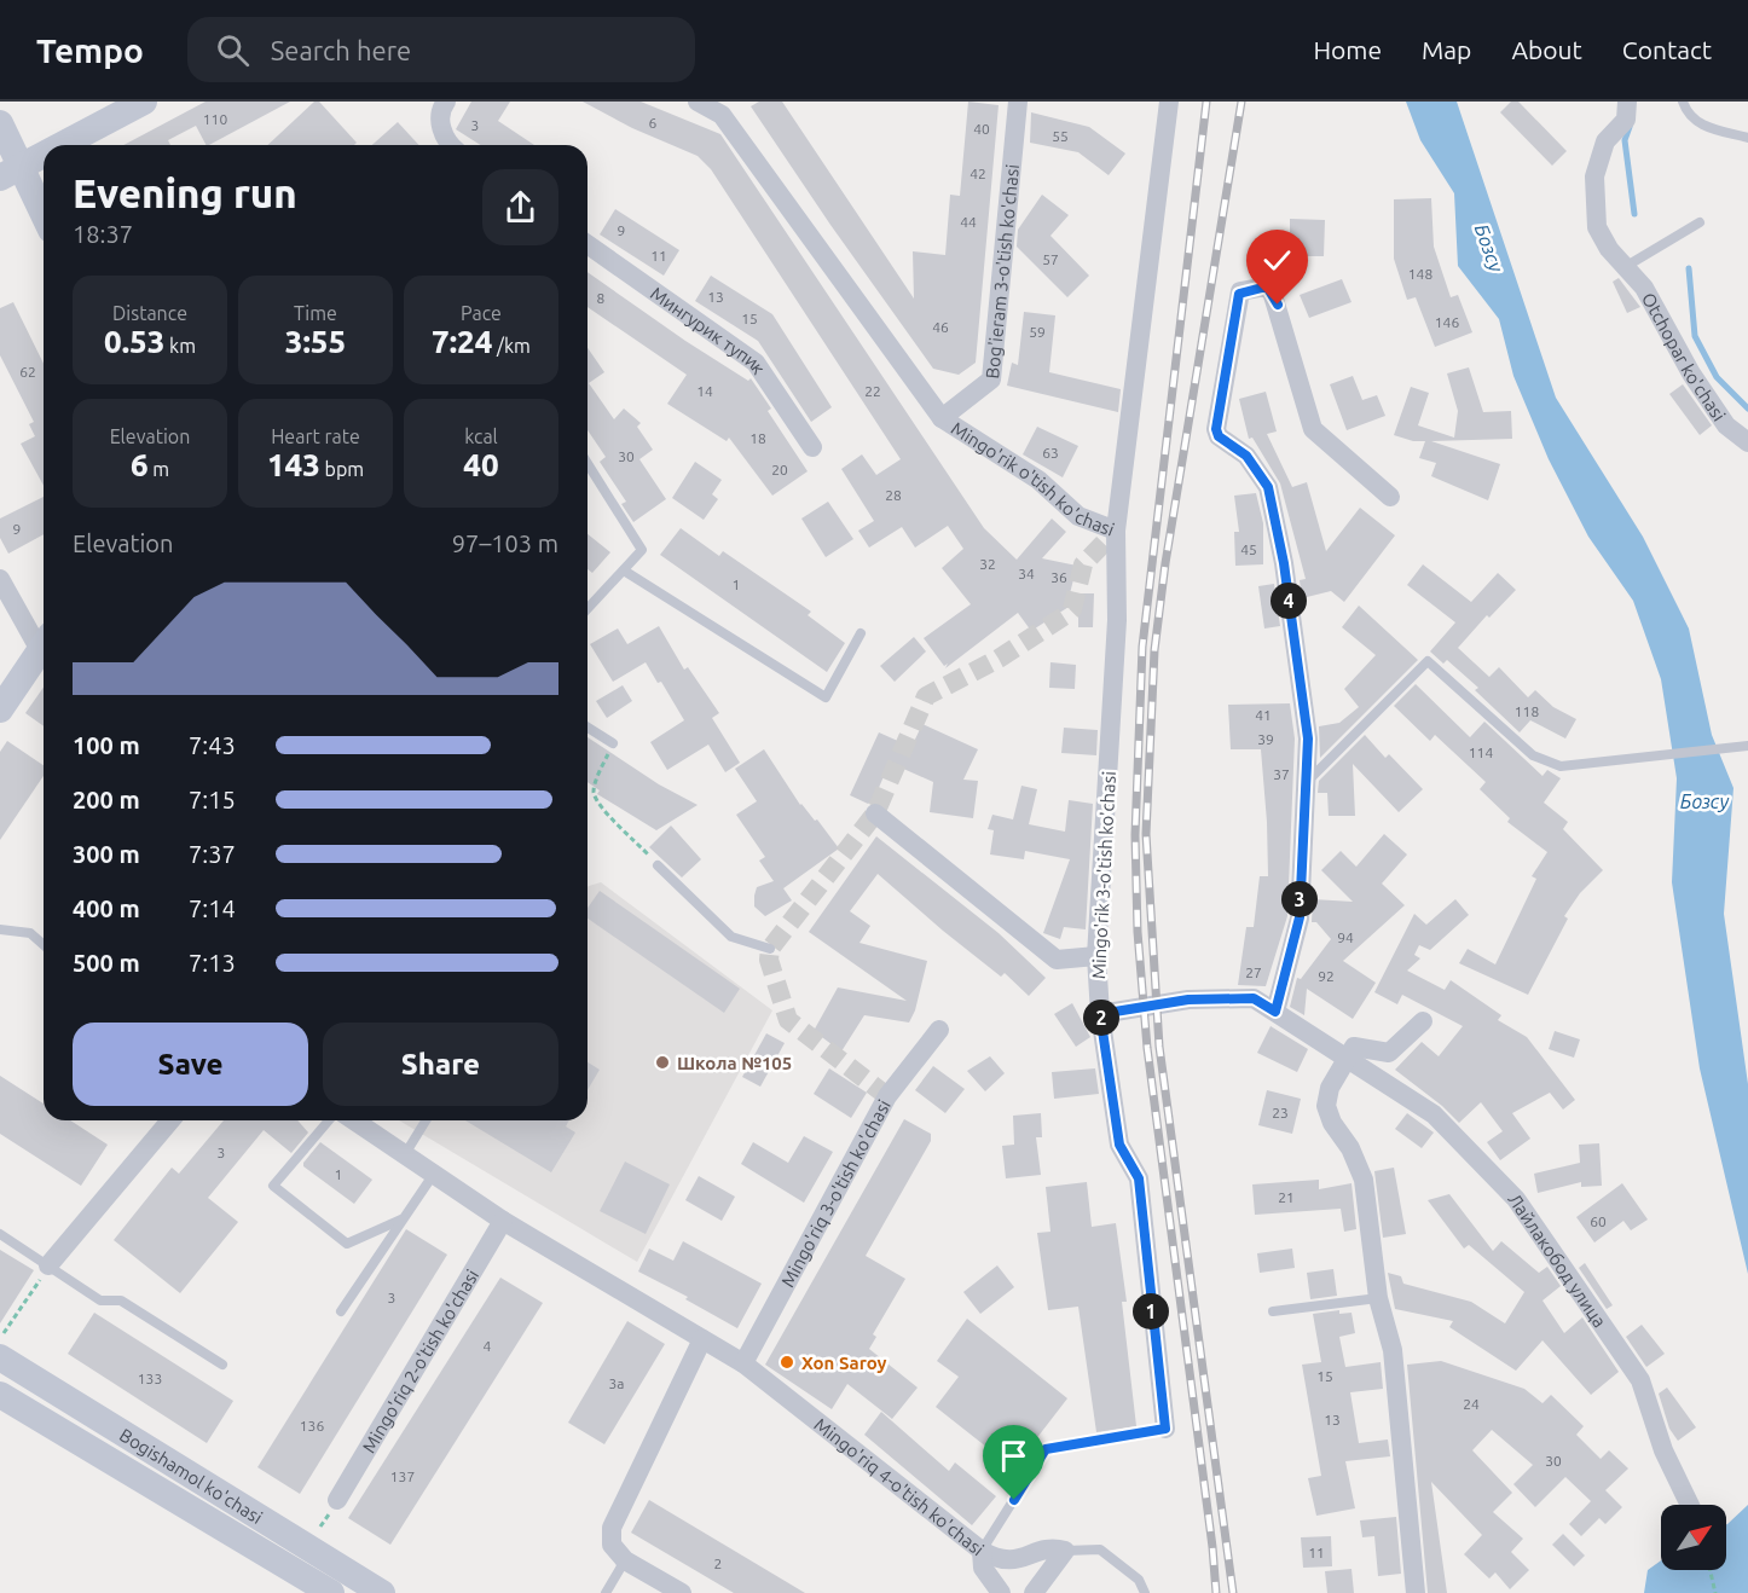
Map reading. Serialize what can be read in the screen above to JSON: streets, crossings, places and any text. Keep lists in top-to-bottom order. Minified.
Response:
{"streets":{"main road":["Bogishamol ko'chasi"],"street":["Bog'ieram 3-o'tish ko'chasi","Мингурик тупик","Otchopar ko'chasi","Mingo'rik o'tish ko'chasi","Mingo'rik 3-o'tish ko'chasi","Mingo'riq 3-o'tish ko'chasi","Лайлакобод улица","Mingo'riq 2-o'tish ko'chasi","Mingo'riq 4-o'tish ko'chasi"]},"crossings":[["Bog'ieram 3-o'tish ko'chasi","Mingo'rik o'tish ko'chasi"],["Mingo'rik o'tish ko'chasi","Mingo'rik 3-o'tish ko'chasi"],["Mingo'rik 3-o'tish ko'chasi","Лайлакобод улица"],["Mingo'riq 3-o'tish ko'chasi","Mingo'riq 4-o'tish ko'chasi"],["Mingo'riq 2-o'tish ko'chasi","Mingo'riq 4-o'tish ko'chasi"]],"water":["Бозсу"],"places":["Школа №105","Xon Saroy"],"house_numbers":["110","6","3","40","55","42","44","9","11","57","148","13","8","15","146","46","59","62","14","22","18","63","30","20","28","9","45","32","34","36","1","118","41","39","114","37","94","27","92","23","3","1","21","60","3","4","15","133","3а","24","13","136","30","137","11","2"],"north":"top right","page":{"header":"Tempo","search":"Search here","nav":["Home","Map","About","Contact"],"heading":["Evening run","18:37"],"stats":[["Distance","0.53 km"],["Time","3:55"],["Pace","7:24 /km"],["Elevation","6 m"],["Heart rate","143 bpm"],["kcal","40"]],"chart":["Elevation","97–103 m"],"pins":["4","3","2","1"],"list":[{"name":"100 m","note":"7:43"},{"name":"200 m","note":"7:15"},{"name":"300 m","note":"7:37"},{"name":"400 m","note":"7:14"},{"name":"500 m","note":"7:13"}],"buttons":["Save","Share"]}}
